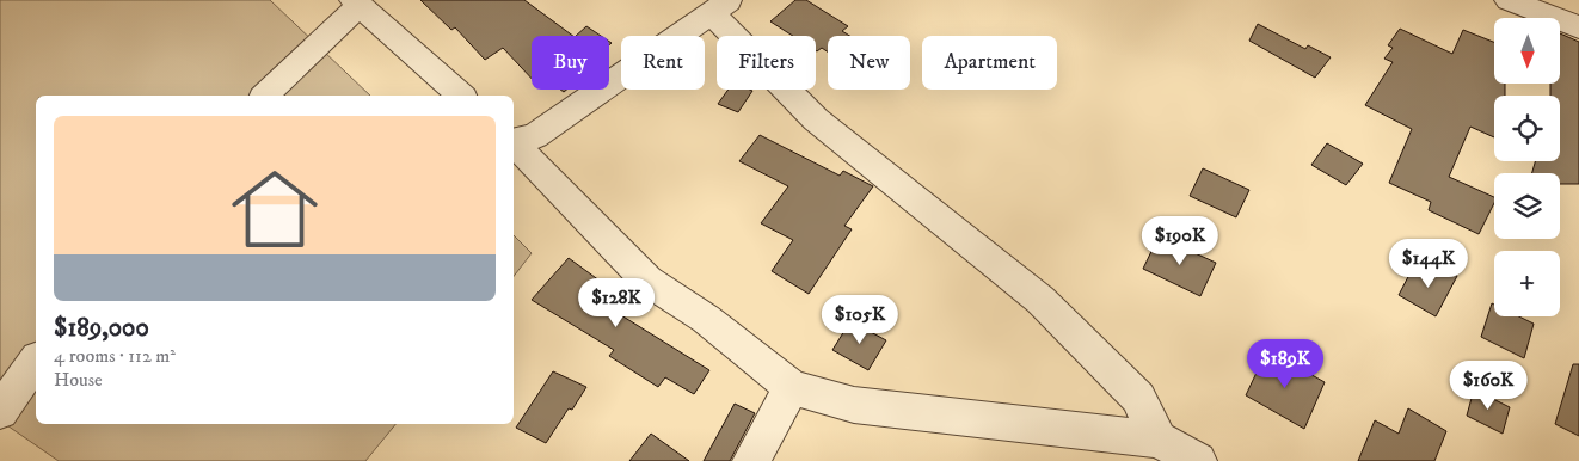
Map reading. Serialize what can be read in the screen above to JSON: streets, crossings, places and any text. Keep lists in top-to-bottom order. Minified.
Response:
{"north":"bottom","page":{"map_buttons":"+","chip":["Buy","Rent","Filters","New","Apartment"],"list":[{"name":"$189,000","note":"4 rooms · 112 m² · House"}],"price":["$190K","$144K","$128K","$105K","$189K","$160K"]}}
